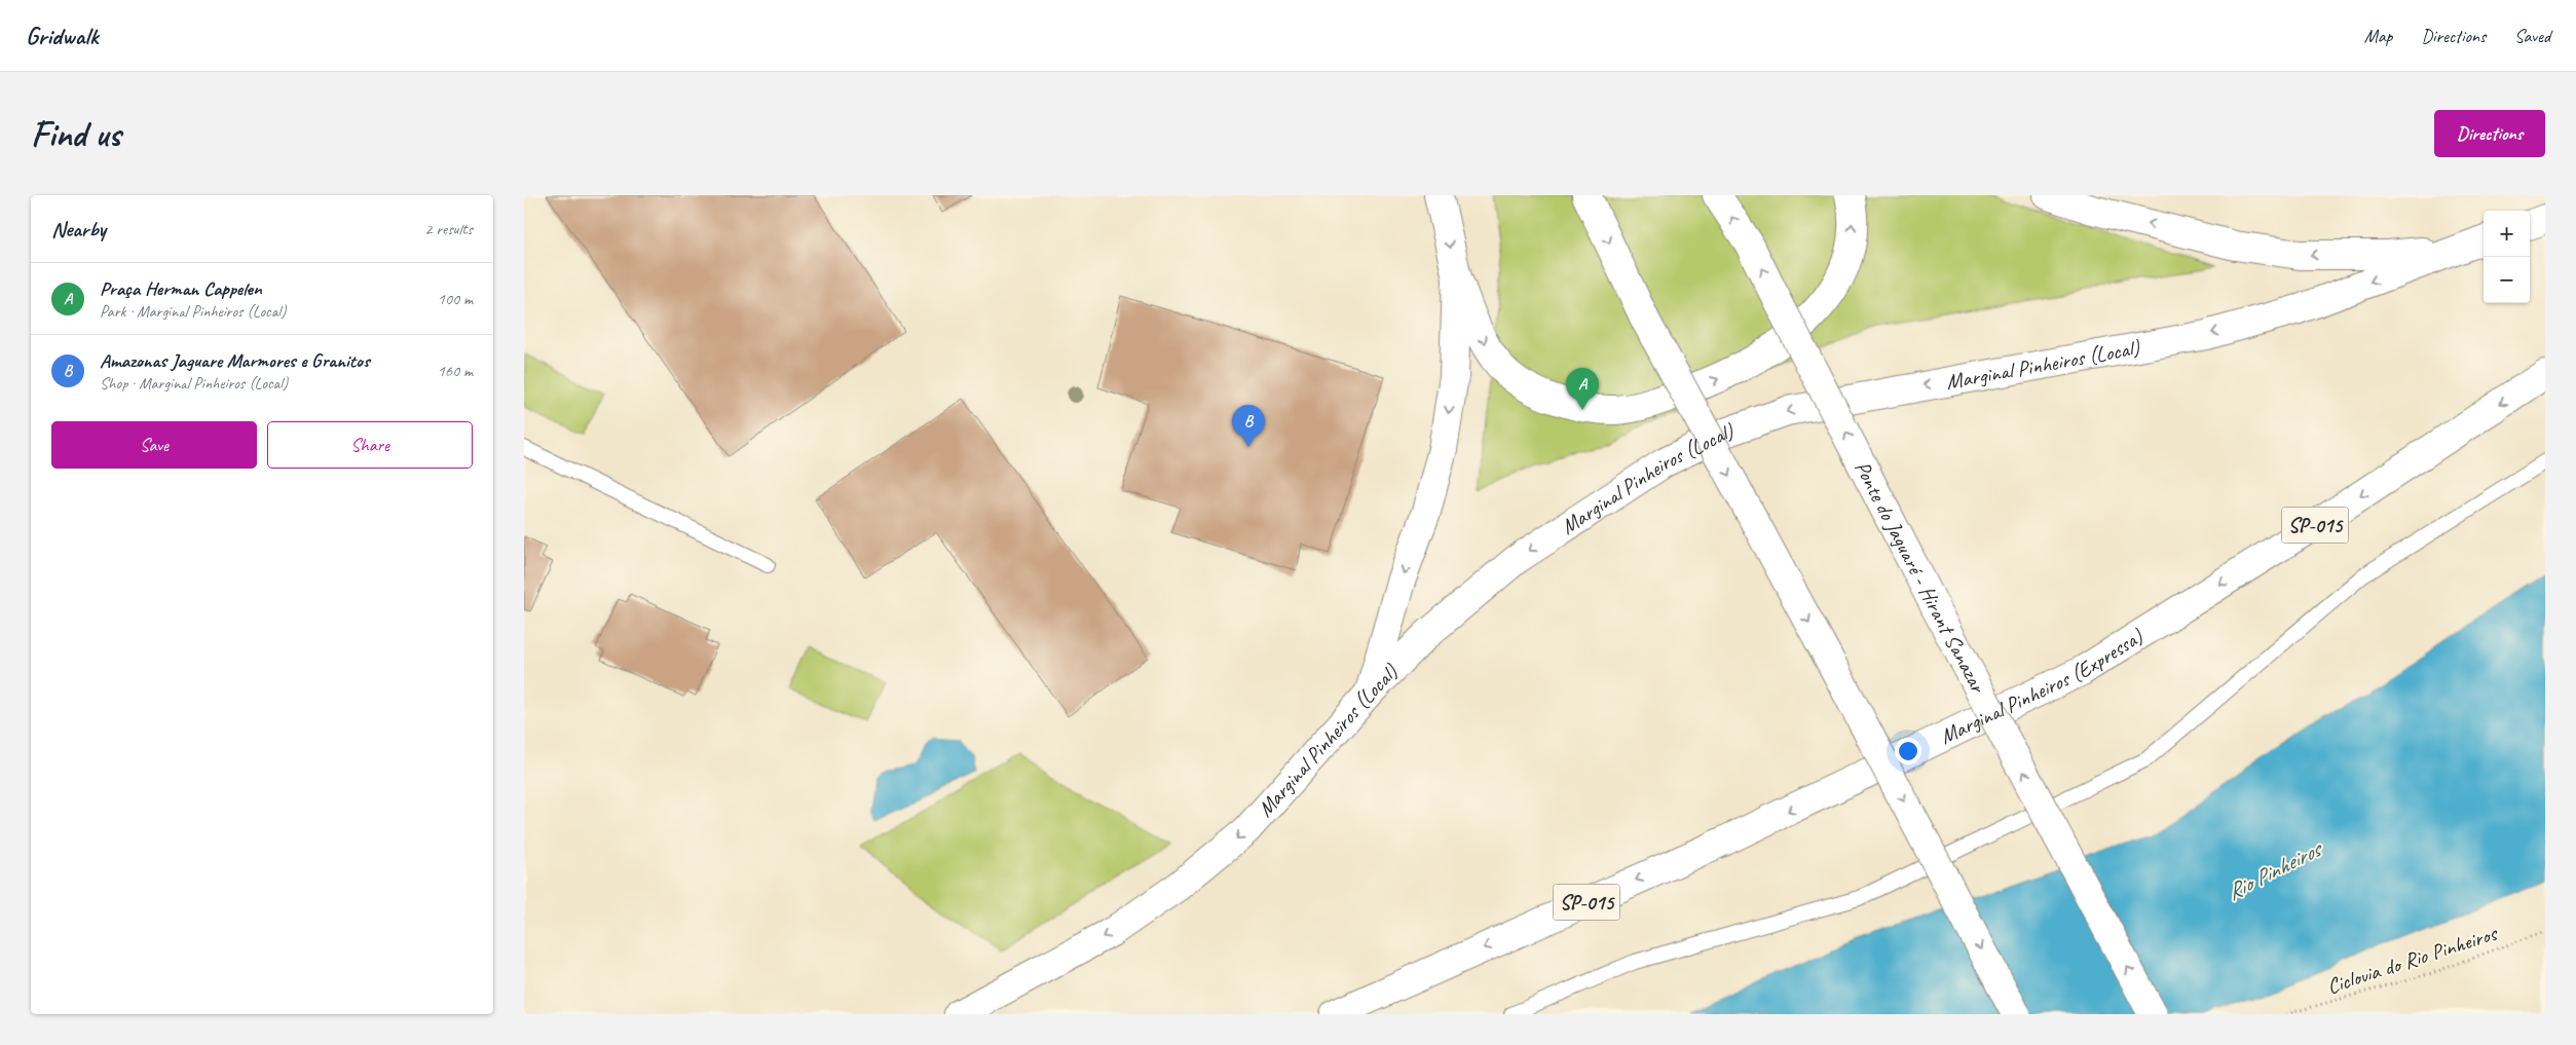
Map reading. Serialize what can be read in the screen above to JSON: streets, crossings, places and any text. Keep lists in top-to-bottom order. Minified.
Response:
{"streets":{"highway":["Marginal Pinheiros (Local)","SP-015","Ponte do Jaguaré - Hirant Sanazar","Marginal Pinheiros (Expressa)"],"path":["Ciclovia do Rio Pinheiros"]},"one_way":["Marginal Pinheiros (Local)","Marginal Pinheiros (Expressa)"],"water":["Rio Pinheiros"],"page":{"header":"Gridwalk","nav":["Map","Directions","Saved"],"buttons":["Directions",["Save","Share"]],"title":"Find us","heading":["Nearby","2 results"],"map_buttons":["+","−"],"list":[{"mark":"A","name":"Praça Herman Cappelen","note":"Park · Marginal Pinheiros (Local)","value":"100 m"},{"mark":"B","name":"Amazonas Jaguare Marmores e Granitos","note":"Shop · Marginal Pinheiros (Local)","value":"160 m"}],"pins":["A","B"]}}
